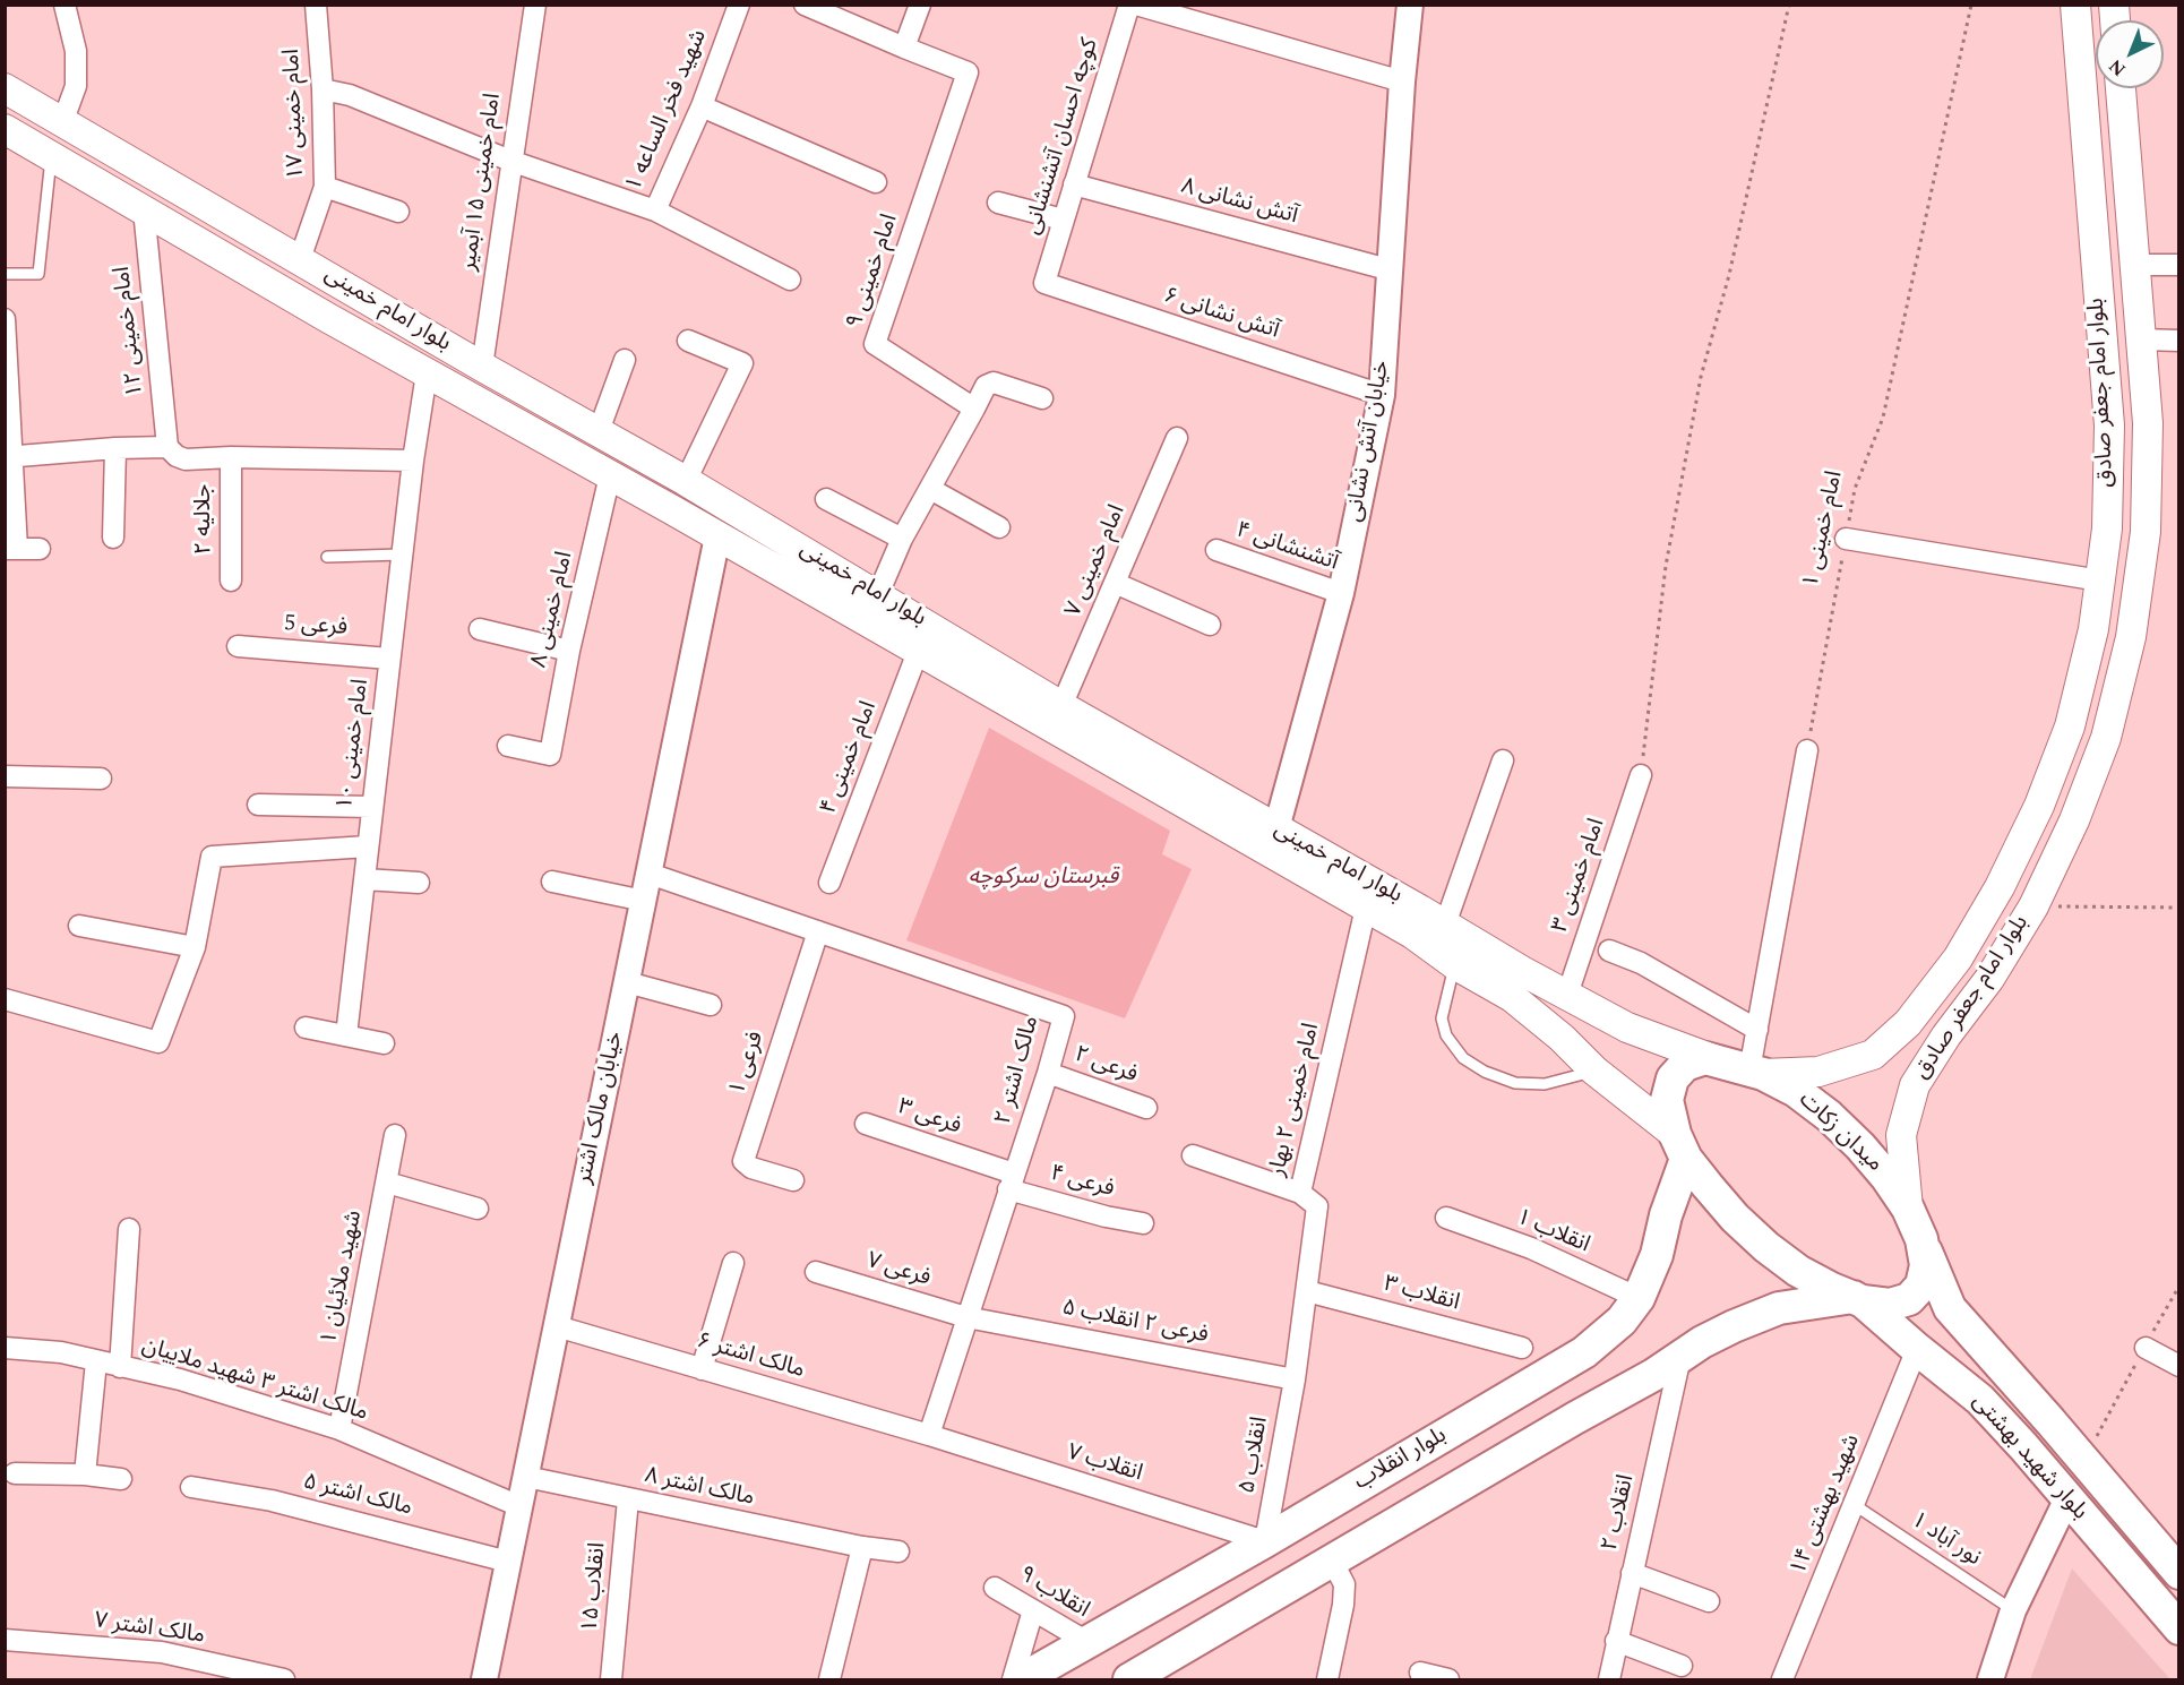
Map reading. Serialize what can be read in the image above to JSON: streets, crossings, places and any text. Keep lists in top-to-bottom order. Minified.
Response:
{"streets":{"main road":["بلوار امام خمینی","بلوار امام جعفر صادق","میدان زکات","بلوار شهید بهشتی","بلوار انقلاب"],"street":["شهید فخر الساعه ۱","امام خمینی ۱۷","کوچه احسان آتشنشانی","امام خمینی ۱۵ آبمیر","آتش نشانی ۸","امام خمینی ۹","آتش نشانی ۶","امام خمینی ۱۲","خیابان آتش نشانی","جلالیه ۲","آتشنشانی ۴","امام خمینی ۷","امام خمینی ۸","فرعی 5","امام خمینی ۱۰","امام خمینی ۴","امام خمینی ۳","فرعی ۱","فرعی ۲","مالک اشتر ۲","امام خمینی ۲ بهار","خیابان مالک اشتر","فرعی ۳","فرعی ۴","انقلاب ۱","فرعی ۷","شهید ملائیان ۱","انقلاب ۳","فرعی ۲ انقلاب ۵","مالک اشتر ۶","مالک اشتر ۳ شهید ملاییان","انقلاب ۵","انقلاب ۷","مالک اشتر ۸","مالک اشتر ۵","شهید بهشتی ۱۴","انقلاب ۲","انقلاب ۱۵","انقلاب ۹","مالک اشتر ۷"],"lane":["نور آباد ۱"],"path":["امام خمینی ۱"]},"crossings":[["شهید فخر الساعه ۱","امام خمینی ۱۷"],["شهید فخر الساعه ۱","امام خمینی ۱۵ آبمیر"],["امام خمینی ۱۷","بلوار امام خمینی"],["کوچه احسان آتشنشانی","آتش نشانی ۸"],["کوچه احسان آتشنشانی","آتش نشانی ۶"],["امام خمینی ۱۵ آبمیر","بلوار امام خمینی"],["آتش نشانی ۸","خیابان آتش نشانی"],["بلوار امام خمینی","امام خمینی ۱۲"],["بلوار امام خمینی","بلوار امام جعفر صادق"],["بلوار امام خمینی","خیابان آتش نشانی"],["بلوار امام خمینی","امام خمینی ۷"],["بلوار امام خمینی","امام خمینی ۸"],["بلوار امام خمینی","امام خمینی ۱۰"],["بلوار امام خمینی","امام خمینی ۴"],["بلوار امام خمینی","امام خمینی ۳"],["بلوار امام خمینی","امام خمینی ۲ بهار"],["بلوار امام خمینی","خیابان مالک اشتر"],["بلوار امام خمینی","میدان زکات"],["بلوار امام خمینی","بلوار انقلاب"],["آتش نشانی ۶","خیابان آتش نشانی"],["بلوار امام جعفر صادق","میدان زکات"],["خیابان آتش نشانی","آتشنشانی ۴"],["فرعی 5","امام خمینی ۱۰"],["فرعی ۱","مالک اشتر ۲"],["فرعی ۲","مالک اشتر ۲"],["مالک اشتر ۲","خیابان مالک اشتر"],["مالک اشتر ۲","فرعی ۳"],["مالک اشتر ۲","فرعی ۴"],["مالک اشتر ۲","فرعی ۷"],["مالک اشتر ۲","فرعی ۲ انقلاب ۵"],["مالک اشتر ۲","مالک اشتر ۶"],["مالک اشتر ۲","انقلاب ۷"],["امام خمینی ۲ بهار","انقلاب ۳"],["امام خمینی ۲ بهار","فرعی ۲ انقلاب ۵"],["امام خمینی ۲ بهار","انقلاب ۵"],["خیابان مالک اشتر","مالک اشتر ۶"],["خیابان مالک اشتر","مالک اشتر ۳ شهید ملاییان"],["خیابان مالک اشتر","مالک اشتر ۸"],["خیابان مالک اشتر","مالک اشتر ۵"],["فرعی ۳","فرعی ۴"],["میدان زکات","بلوار شهید بهشتی"],["میدان زکات","بلوار انقلاب"],["انقلاب ۱","بلوار انقلاب"],["فرعی ۷","فرعی ۲ انقلاب ۵"],["شهید ملائیان ۱","مالک اشتر ۳ شهید ملاییان"],["فرعی ۲ انقلاب ۵","انقلاب ۵"],["مالک اشتر ۶","انقلاب ۷"],["انقلاب ۵","بلوار انقلاب"],["انقلاب ۵","انقلاب ۷"],["بلوار شهید بهشتی","شهید بهشتی ۱۴"],["بلوار انقلاب","انقلاب ۷"],["بلوار انقلاب","انقلاب ۹"],["مالک اشتر ۸","انقلاب ۱۵"],["شهید بهشتی ۱۴","نور آباد ۱"]],"parks":["قبرستان سرکوچه"],"north":"bottom left"}
